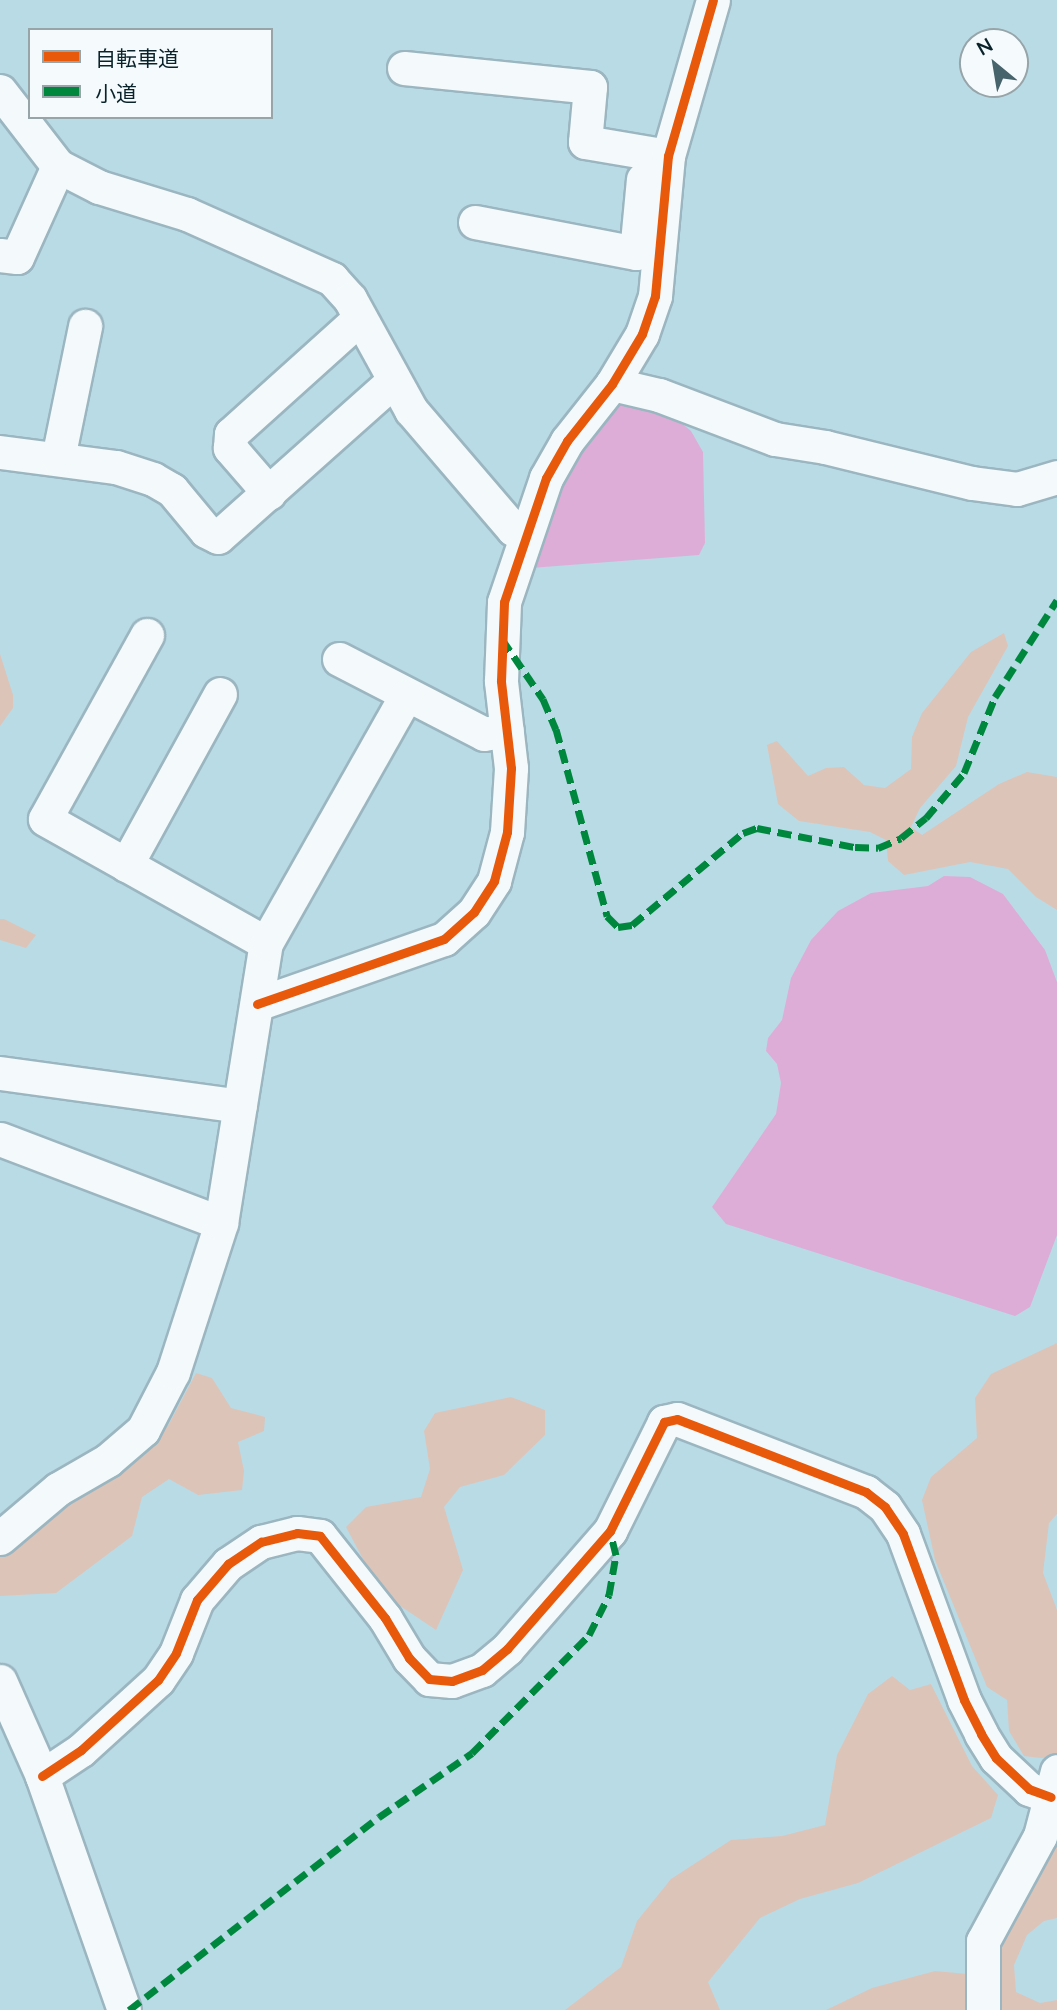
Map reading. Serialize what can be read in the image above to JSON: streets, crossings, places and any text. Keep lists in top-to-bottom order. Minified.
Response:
{"legend":["自転車道","小道"],"north":"top left"}
